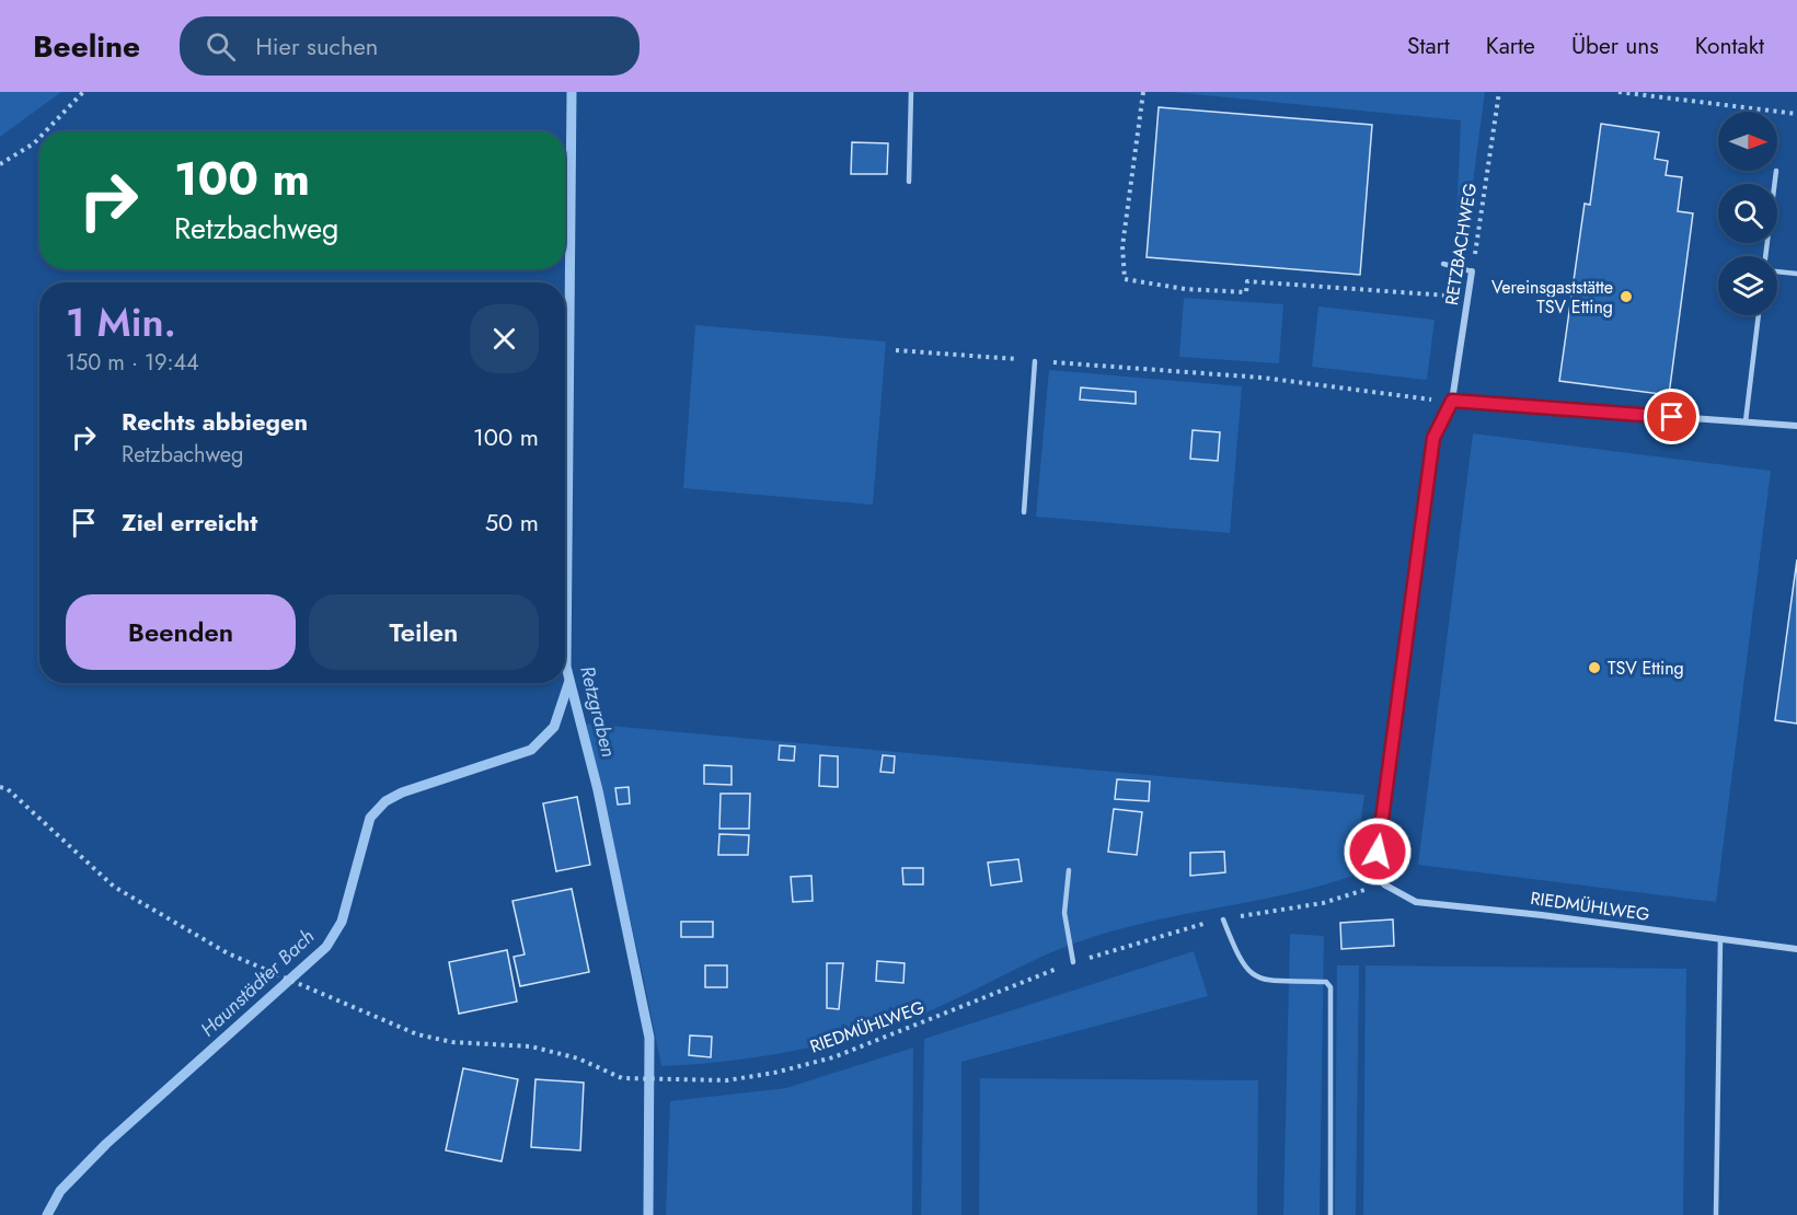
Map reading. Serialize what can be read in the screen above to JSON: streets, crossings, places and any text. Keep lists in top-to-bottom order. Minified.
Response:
{"streets":{"street":["RETZBACHWEG","RIEDMÜHLWEG"]},"crossings":[["RETZBACHWEG","RIEDMÜHLWEG"]],"water":["Retzgraben","Haunstädter Bach"],"places":["Vereinsgaststätte TSV Etting","TSV Etting"],"north":"right","page":{"header":"Beeline","search":"Hier suchen","nav":["Start","Karte","Über uns","Kontakt"],"turn":["100 m","Retzbachweg"],"heading":["1 Min.","150 m · 19:44"],"list":[{"name":"Rechts abbiegen","note":"Retzbachweg","value":"100 m"},{"name":"Ziel erreicht","value":"50 m"}],"buttons":["Beenden","Teilen"]}}
